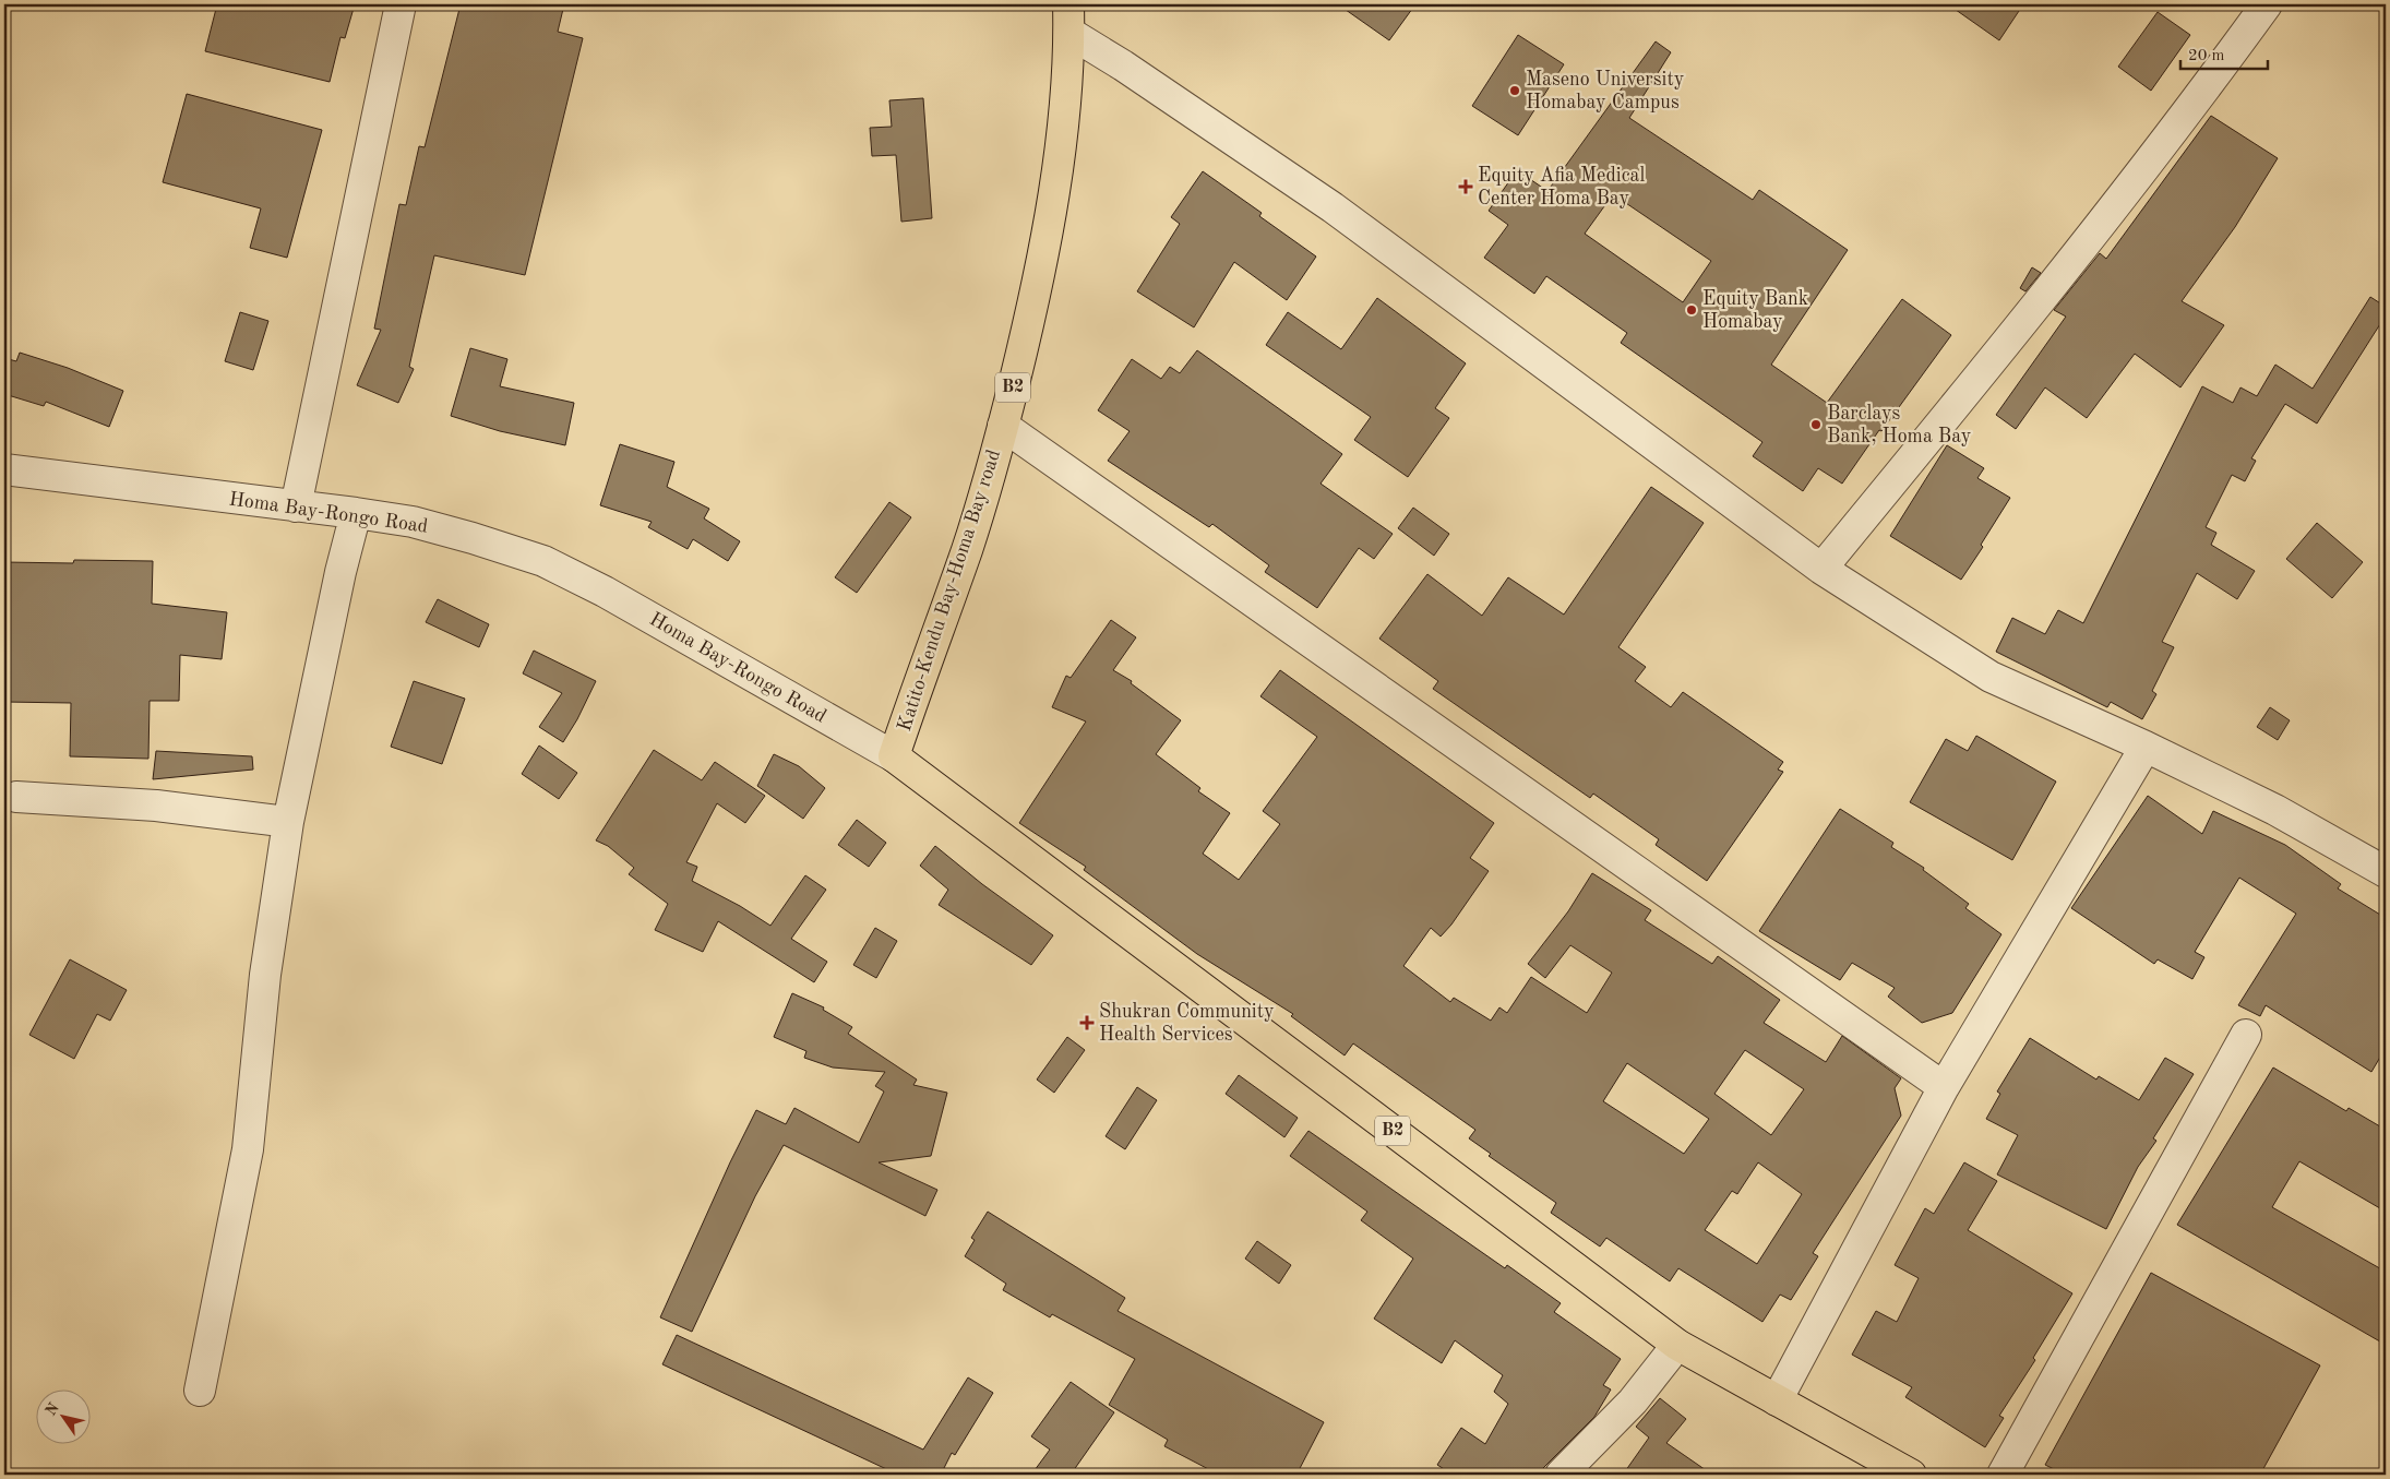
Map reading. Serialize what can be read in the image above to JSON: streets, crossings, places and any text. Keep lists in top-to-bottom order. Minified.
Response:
{"streets":{"highway":["B2","Katito-Kendu Bay-Homa Bay road"],"street":["Homa Bay-Rongo Road"]},"crossings":[["B2","Homa Bay-Rongo Road"],["B2","Katito-Kendu Bay-Homa Bay road"],["Homa Bay-Rongo Road","Katito-Kendu Bay-Homa Bay road"]],"places":{"other":["Maseno University Homabay Campus","Equity Bank Homabay","Barclays Bank, Homa Bay"],"health":["Equity Afia Medical Center Homa Bay","Shukran Community Health Services"]},"scale_bar":"20 m","north":"top left"}
